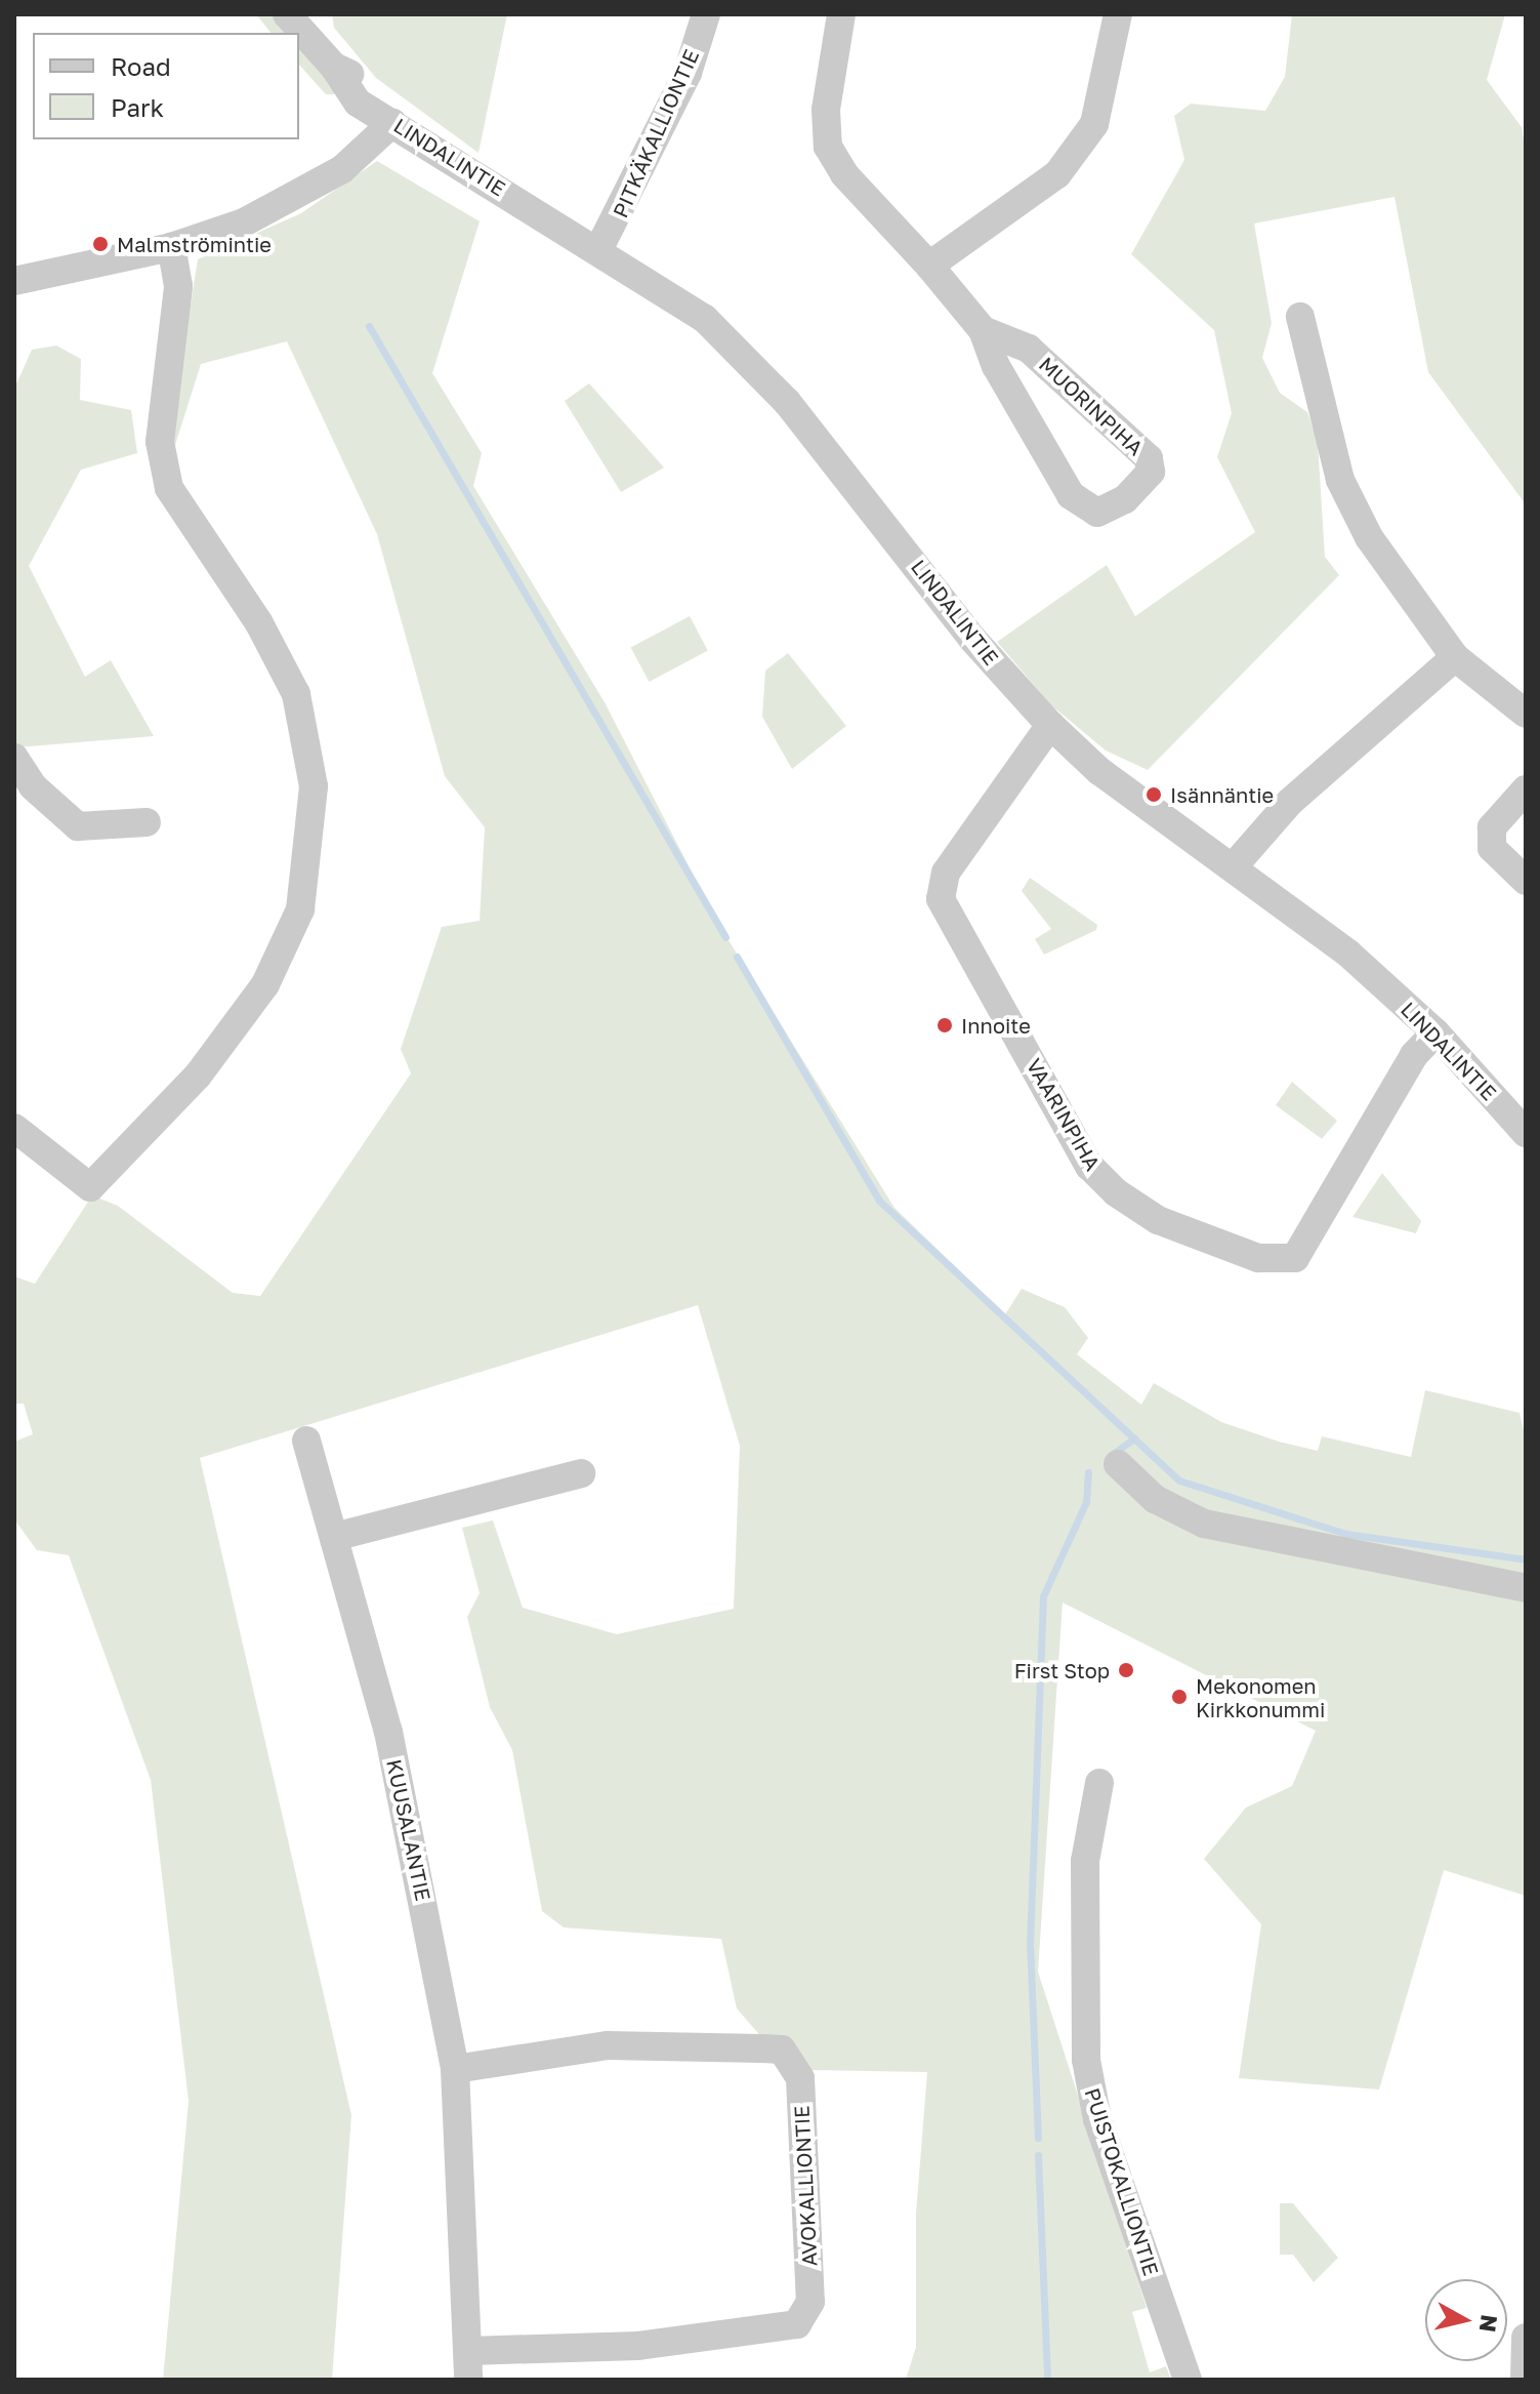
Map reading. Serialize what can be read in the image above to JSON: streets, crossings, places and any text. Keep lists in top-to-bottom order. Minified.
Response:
{"streets":{"street":["PITKÄKALLIONTIE","LINDALINTIE","MUORINPIHA","VAARINPIHA","KUUSALANTIE","PUISTOKALLIONTIE","AVOKALLIONTIE"]},"crossings":[["PITKÄKALLIONTIE","LINDALINTIE"],["LINDALINTIE","VAARINPIHA"],["KUUSALANTIE","AVOKALLIONTIE"]],"places":["Malmströmintie","Isännäntie","Innoite","First Stop","Mekonomen Kirkkonummi"],"legend":["Road","Park"],"north":"right"}
